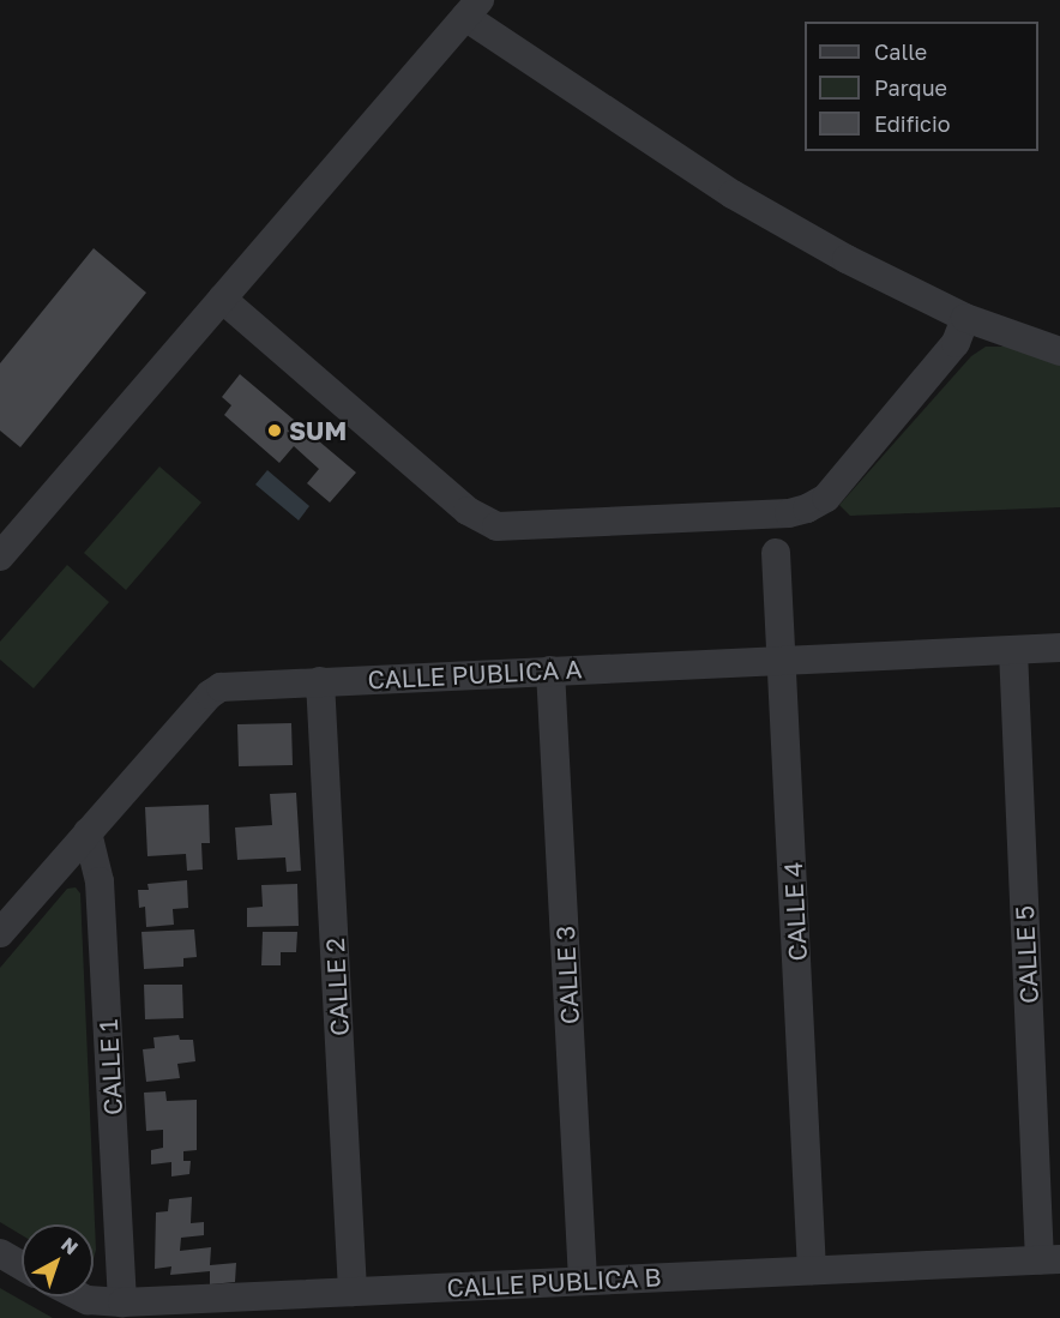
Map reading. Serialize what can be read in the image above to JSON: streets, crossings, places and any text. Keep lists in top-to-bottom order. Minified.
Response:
{"streets":{"street":["CALLE PUBLICA A","CALLE 4","CALLE 5","CALLE 3","CALLE 2","CALLE 1","CALLE PUBLICA B"]},"crossings":[["CALLE PUBLICA A","CALLE 4"],["CALLE PUBLICA A","CALLE 5"],["CALLE PUBLICA A","CALLE 3"],["CALLE PUBLICA A","CALLE 2"],["CALLE PUBLICA A","CALLE 1"],["CALLE 4","CALLE PUBLICA B"],["CALLE 5","CALLE PUBLICA B"],["CALLE 3","CALLE PUBLICA B"],["CALLE 2","CALLE PUBLICA B"],["CALLE 1","CALLE PUBLICA B"]],"places":["SUM"],"legend":["Calle","Parque","Edificio"],"north":"top right"}
